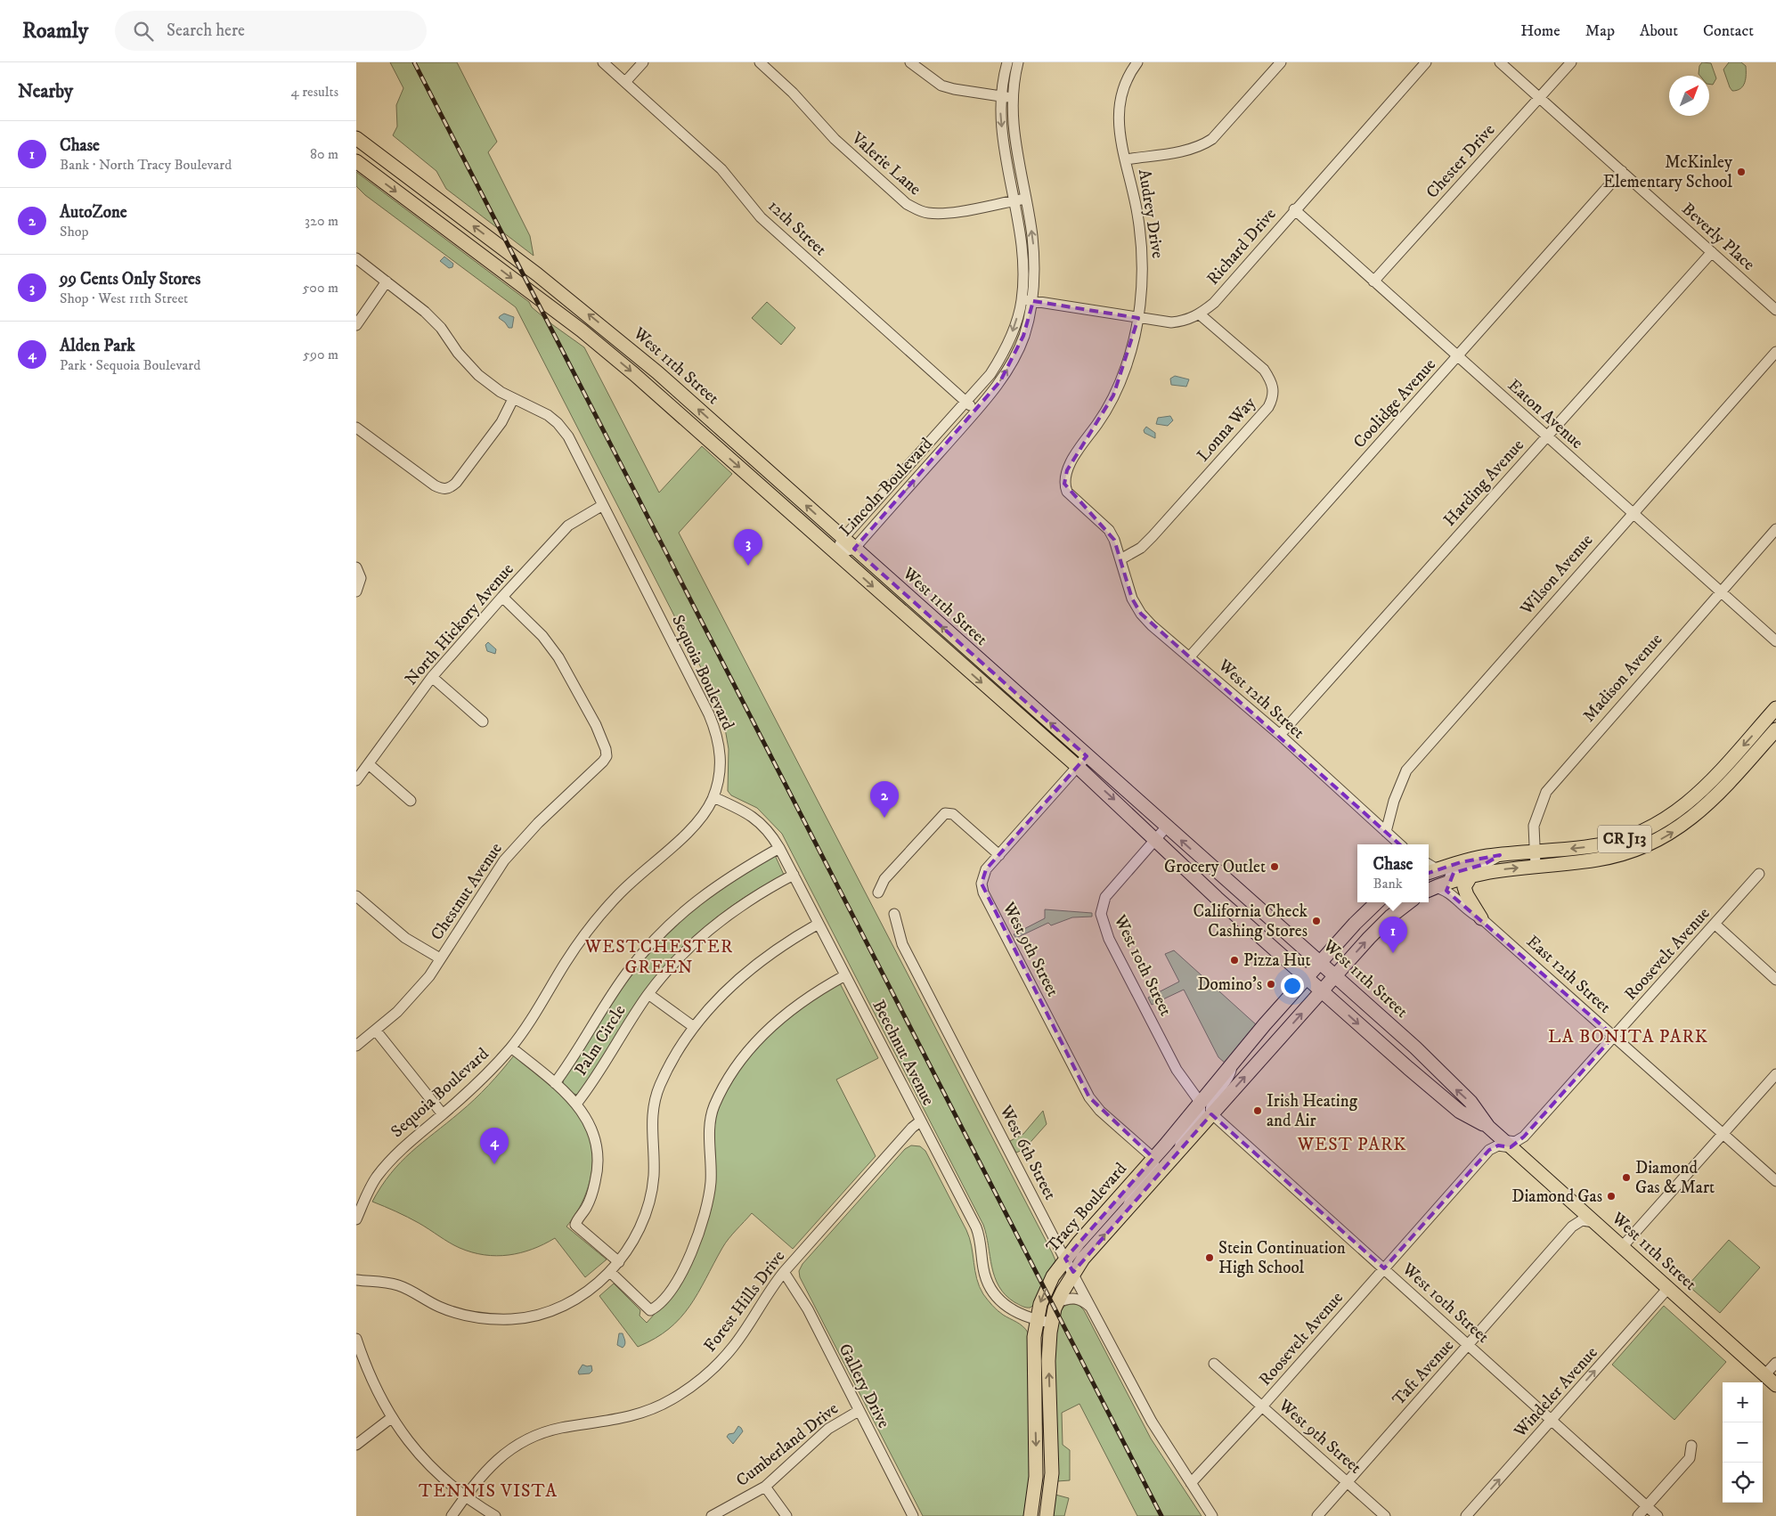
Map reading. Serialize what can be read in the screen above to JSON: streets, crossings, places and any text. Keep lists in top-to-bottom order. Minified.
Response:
{"streets":{"main road":["West 11th Street","CR J13","Tracy Boulevard"],"street":["Chester Drive","Valerie Lane","Audrey Drive","12th Street","Beverly Place","Richard Drive","Coolidge Avenue","Eaton Avenue","Lonna Way","Harding Avenue","Lincoln Boulevard","Wilson Avenue","North Hickory Avenue","Sequoia Boulevard","Madison Avenue","West 12th Street","Chestnut Avenue","West 9th Street","Roosevelt Avenue","West 10th Street","East 12th Street","Palm Circle","Beechnut Avenue","West 6th Street","Forest Hills Drive","Taft Avenue","Gallery Drive","Windeler Avenue","Cumberland Drive"]},"crossings":[["Chester Drive","Beverly Place"],["Chester Drive","Eaton Avenue"],["Valerie Lane","Lincoln Boulevard"],["Audrey Drive","Richard Drive"],["Audrey Drive","Lonna Way"],["Audrey Drive","West 12th Street"],["12th Street","Lincoln Boulevard"],["Beverly Place","Coolidge Avenue"],["Beverly Place","Harding Avenue"],["Richard Drive","Eaton Avenue"],["Richard Drive","Lonna Way"],["Richard Drive","Lincoln Boulevard"],["West 11th Street","Lincoln Boulevard"],["West 11th Street","West 9th Street"],["West 11th Street","Roosevelt Avenue"],["West 11th Street","West 10th Street"],["West 11th Street","Tracy Boulevard"],["West 11th Street","Taft Avenue"],["West 11th Street","Windeler Avenue"],["Coolidge Avenue","Eaton Avenue"],["Coolidge Avenue","West 12th Street"],["Eaton Avenue","Harding Avenue"],["Eaton Avenue","Wilson Avenue"],["Eaton Avenue","Madison Avenue"],["Lonna Way","West 12th Street"],["Harding Avenue","West 12th Street"],["Wilson Avenue","West 12th Street"],["North Hickory Avenue","Sequoia Boulevard"],["North Hickory Avenue","Chestnut Avenue"],["Sequoia Boulevard","Beechnut Avenue"],["Madison Avenue","CR J13"],["CR J13","East 12th Street"],["West 9th Street","Roosevelt Avenue"],["West 9th Street","Tracy Boulevard"],["West 9th Street","Taft Avenue"],["Roosevelt Avenue","West 10th Street"],["Roosevelt Avenue","East 12th Street"],["Roosevelt Avenue","West 6th Street"],["West 10th Street","Tracy Boulevard"],["West 10th Street","Taft Avenue"],["West 10th Street","Windeler Avenue"],["Palm Circle","Beechnut Avenue"],["Beechnut Avenue","Tracy Boulevard"],["Beechnut Avenue","Forest Hills Drive"],["West 6th Street","Tracy Boulevard"],["Forest Hills Drive","Gallery Drive"],["Gallery Drive","Cumberland Drive"]],"one_way":["Windeler Avenue"],"districts":["WESTCHESTER GREEN","LA BONITA PARK","WEST PARK","TENNIS VISTA"],"places":["McKinley Elementary School","Grocery Outlet","California Check Cashing Stores","Pizza Hut","Domino's","Irish Heating and Air","Diamond Gas & Mart","Diamond Gas","Stein Continuation High School"],"north":"top right","page":{"header":"Roamly","search":"Search here","nav":["Home","Map","About","Contact"],"heading":["Nearby","4 results"],"list":[{"mark":"1","name":"Chase","note":"Bank · North Tracy Boulevard","value":"80 m"},{"mark":"2","name":"AutoZone","note":"Shop","value":"320 m"},{"mark":"3","name":"99 Cents Only Stores","note":"Shop · West 11th Street","value":"500 m"},{"mark":"4","name":"Alden Park","note":"Park · Sequoia Boulevard","value":"590 m"}],"pins":["3","2","1","4"],"popup":["Chase","Bank"],"map_buttons":["+","−"]}}
